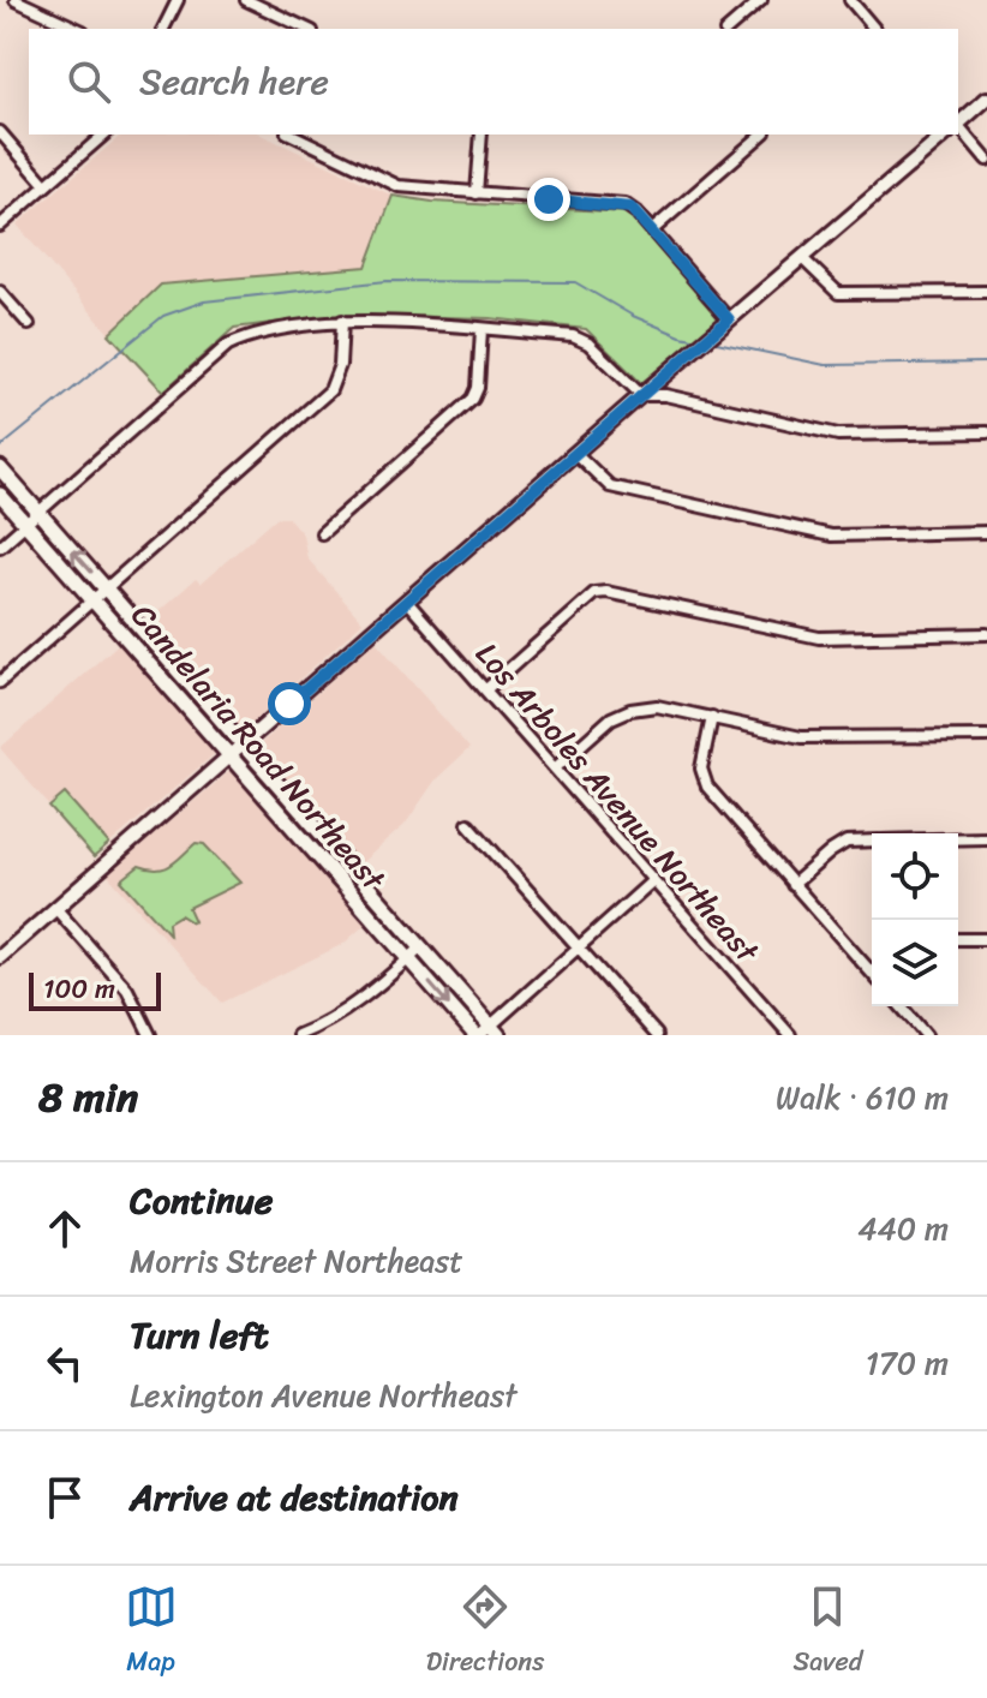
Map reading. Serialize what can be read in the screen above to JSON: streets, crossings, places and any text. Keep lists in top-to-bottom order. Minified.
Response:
{"streets":{"main road":["Candelaria Road Northeast"],"street":["Los Arboles Avenue Northeast"]},"scale_bar":"100 m","page":{"search":"Search here","scale":"100 m","heading":["8 min","Walk · 610 m"],"list":[["Continue","Morris Street Northeast","440 m"],["Turn left","Lexington Avenue Northeast","170 m"],"Arrive at destination"],"nav":["Map","Directions","Saved"]}}
